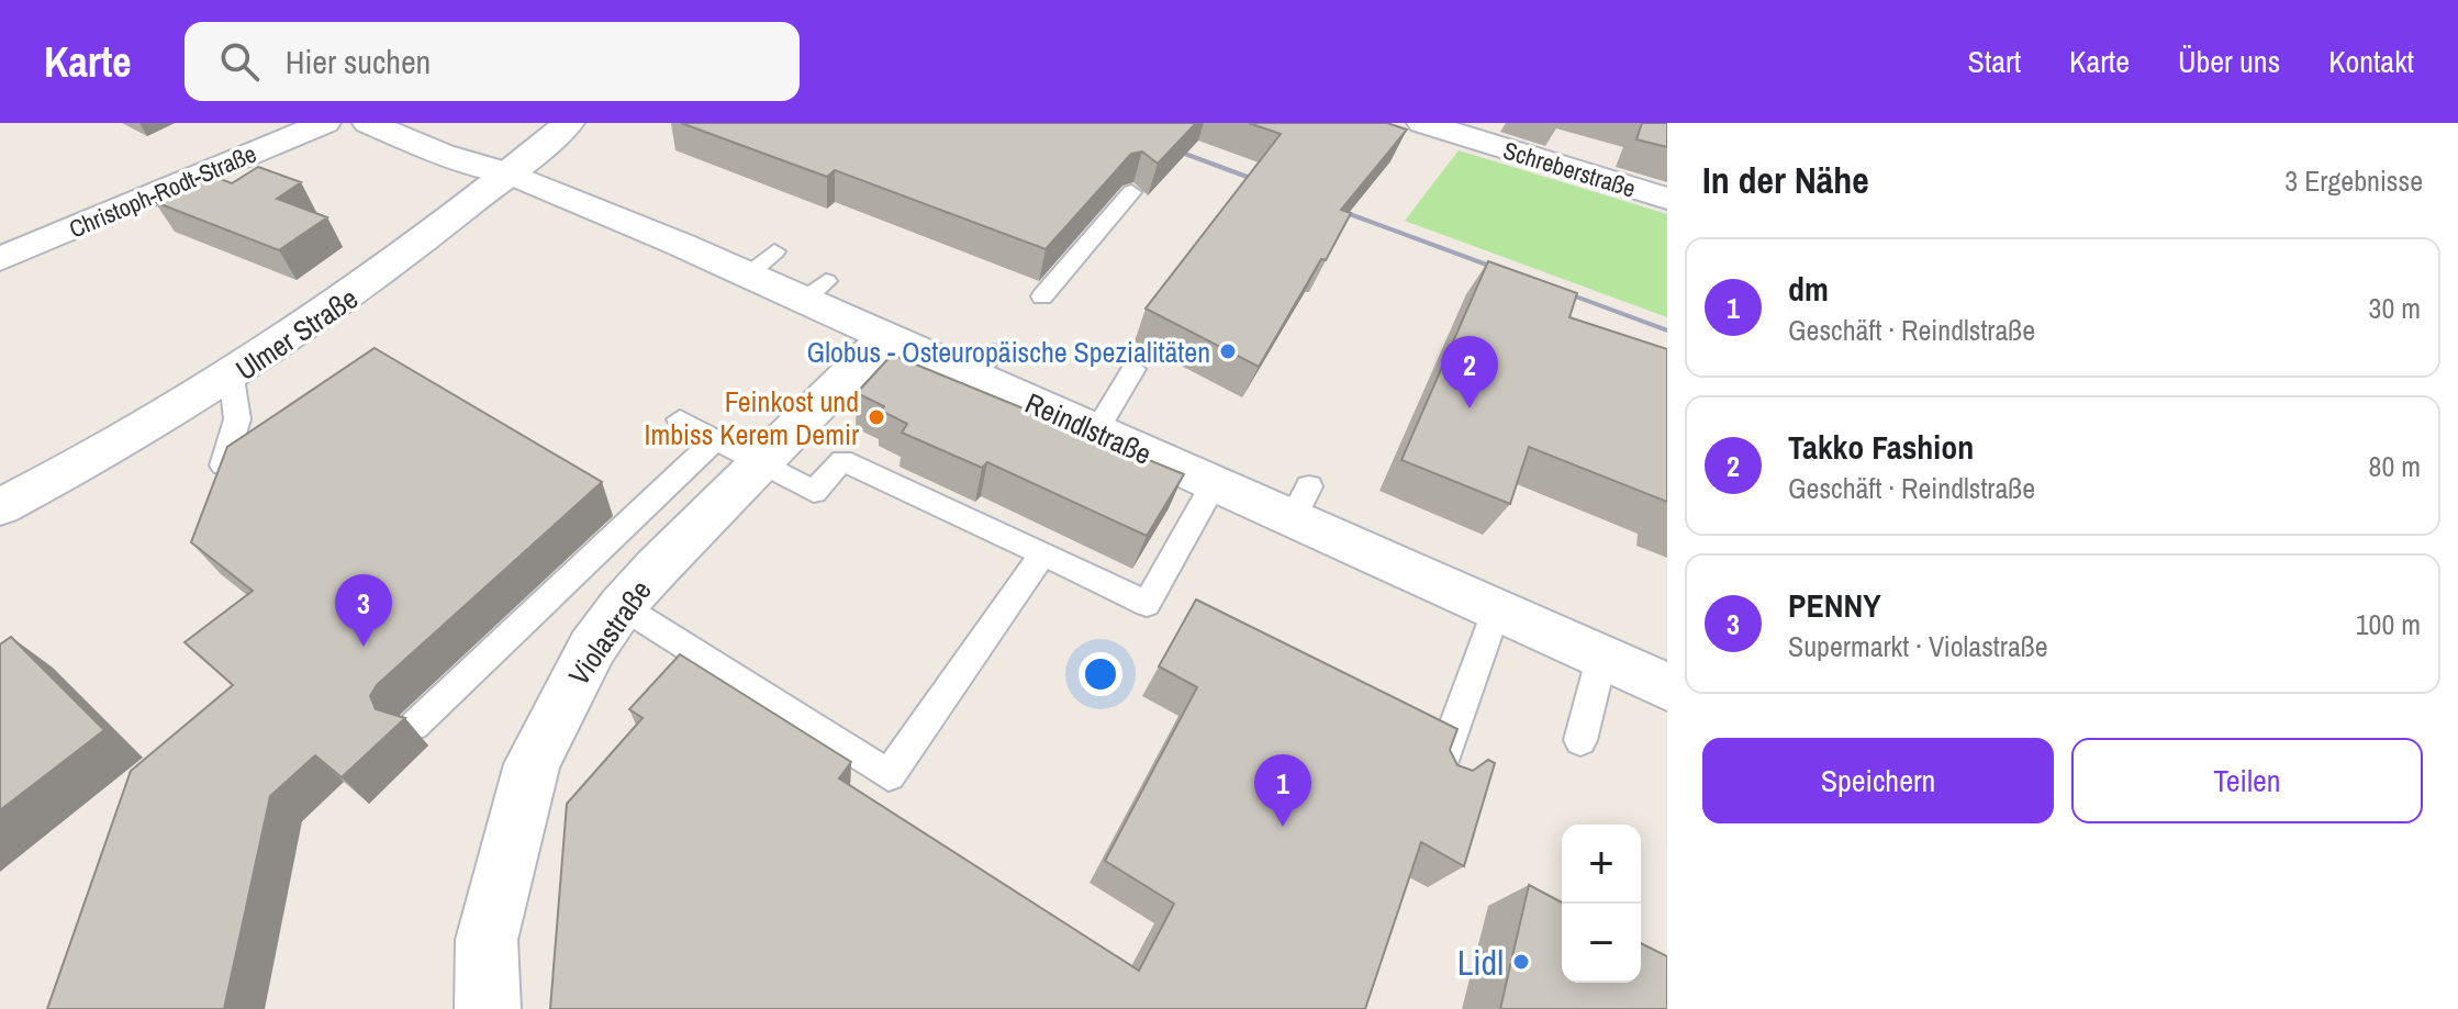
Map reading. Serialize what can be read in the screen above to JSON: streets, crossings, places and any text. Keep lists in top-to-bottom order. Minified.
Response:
{"streets":{"street":["Schreberstraße","Christoph-Rodt-Straße","Ulmer Straße","Reindlstraße","Violastraße"]},"crossings":[["Ulmer Straße","Reindlstraße"],["Reindlstraße","Violastraße"]],"places":["Globus - Osteuropäische Spezialitäten","Feinkost und Imbiss Kerem Demir","Lidl"],"page":{"header":"Karte","search":"Hier suchen","nav":["Start","Karte","Über uns","Kontakt"],"heading":["In der Nähe","3 Ergebnisse"],"list":[{"mark":"1","name":"dm","note":"Geschäft · Reindlstraße","value":"30 m"},{"mark":"2","name":"Takko Fashion","note":"Geschäft · Reindlstraße","value":"80 m"},{"mark":"3","name":"PENNY","note":"Supermarkt · Violastraße","value":"100 m"}],"pins":["2","3","1"],"buttons":["Speichern","Teilen"],"map_buttons":["+","−"]}}
